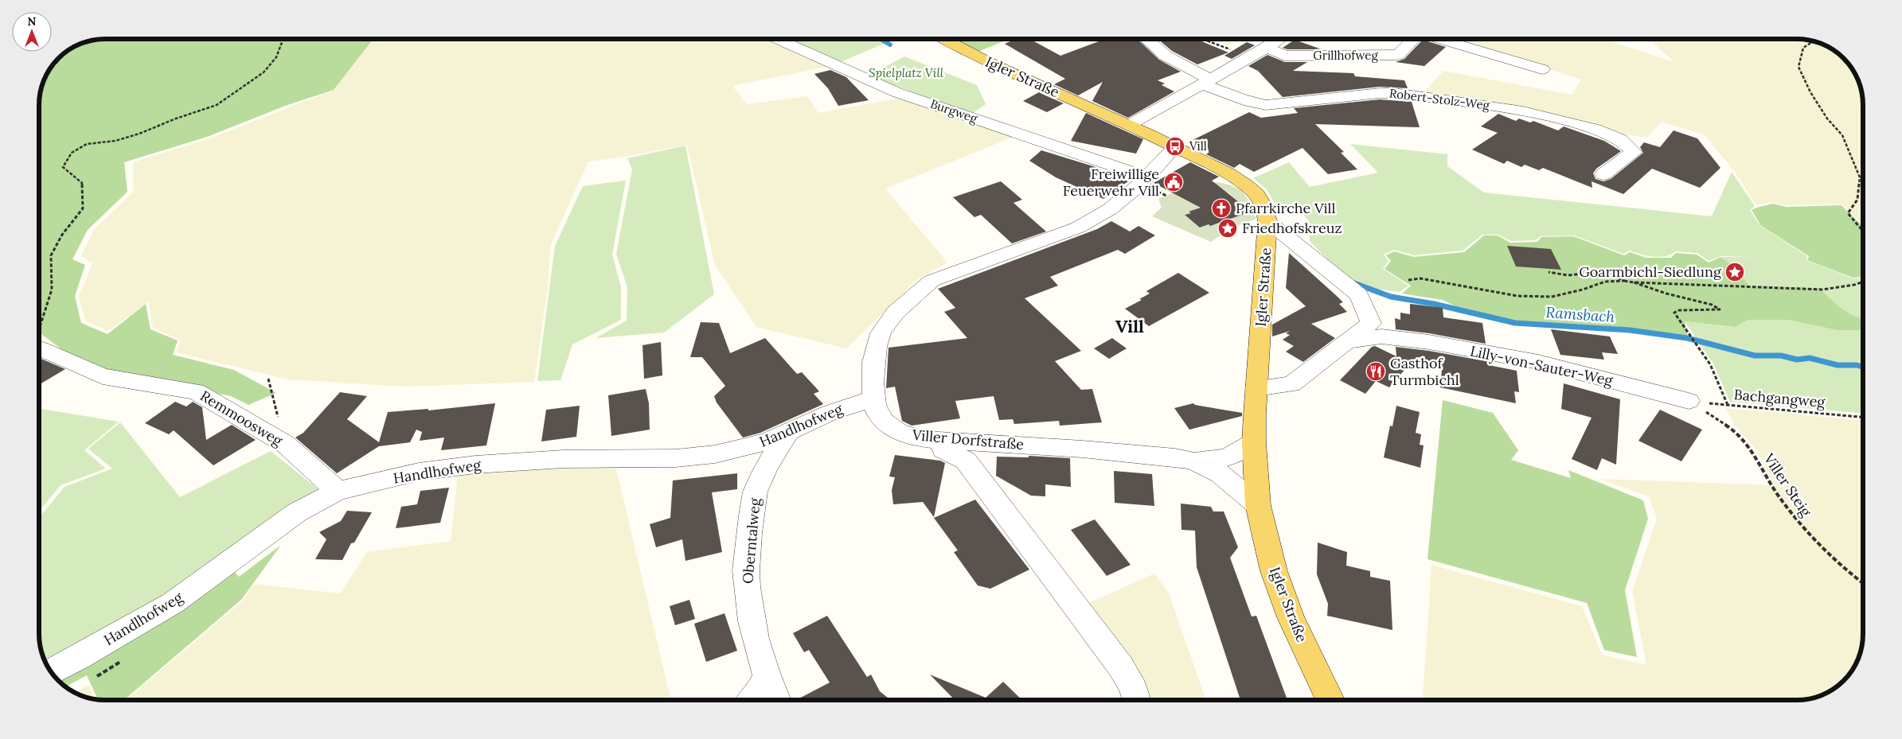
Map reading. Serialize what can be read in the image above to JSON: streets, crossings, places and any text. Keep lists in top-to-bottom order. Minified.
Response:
{"streets":{"main road":["Igler Straße"],"street":["Grillhofweg","Robert-Stolz-Weg","Burgweg","Lilly-von-Sauter-Weg","Remmoosweg","Handlhofweg","Viller Dorfstraße","Oberntalweg"],"path":["Bachgangweg","Viller Steig"]},"crossings":[["Igler Straße","Lilly-von-Sauter-Weg"],["Igler Straße","Viller Dorfstraße"],["Burgweg","Viller Dorfstraße"],["Lilly-von-Sauter-Weg","Bachgangweg"],["Lilly-von-Sauter-Weg","Viller Steig"],["Bachgangweg","Viller Steig"],["Remmoosweg","Handlhofweg"],["Handlhofweg","Viller Dorfstraße"],["Handlhofweg","Oberntalweg"]],"districts":["Vill"],"water":["Ramsbach"],"parks":["Spielplatz Vill"],"places":{"bus stop":["Vill"],"public building":["Freiwillige Feuerwehr Vill"],"church":["Pfarrkirche Vill"],"place":["Friedhofskreuz","Goarmbichl-Siedlung"],"restaurant":["Gasthof Turmbichl"]},"north":"top"}
